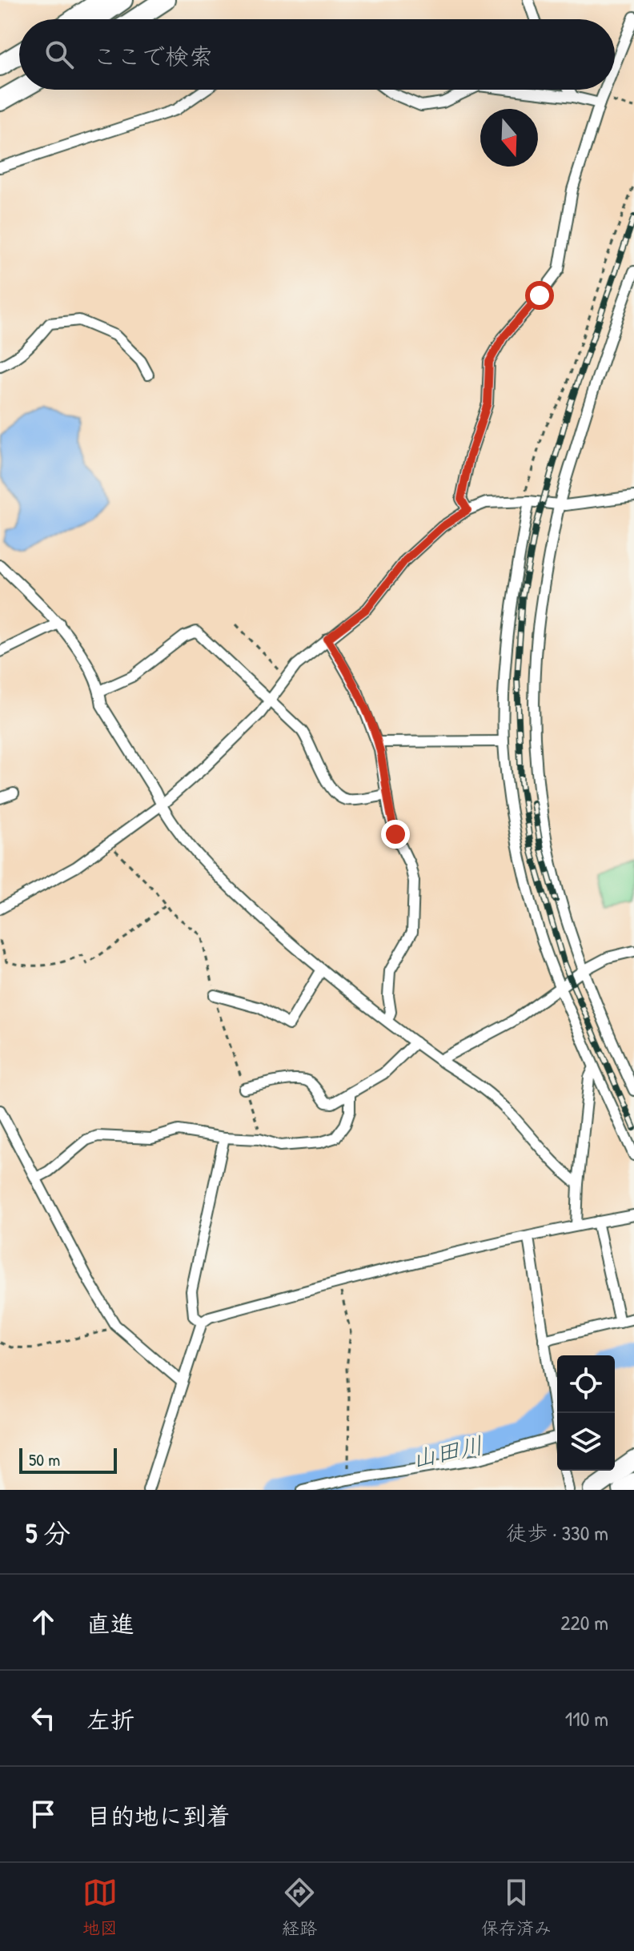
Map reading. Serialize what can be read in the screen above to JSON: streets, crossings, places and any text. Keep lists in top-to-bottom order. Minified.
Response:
{"water":["山田川"],"scale_bar":"50 m","north":"bottom","page":{"search":"ここで検索","scale":"50 m","heading":["5 分","徒歩 · 330 m"],"list":[["直進","220 m"],["左折","110 m"],"目的地に到着"],"nav":["地図","経路","保存済み"]}}
